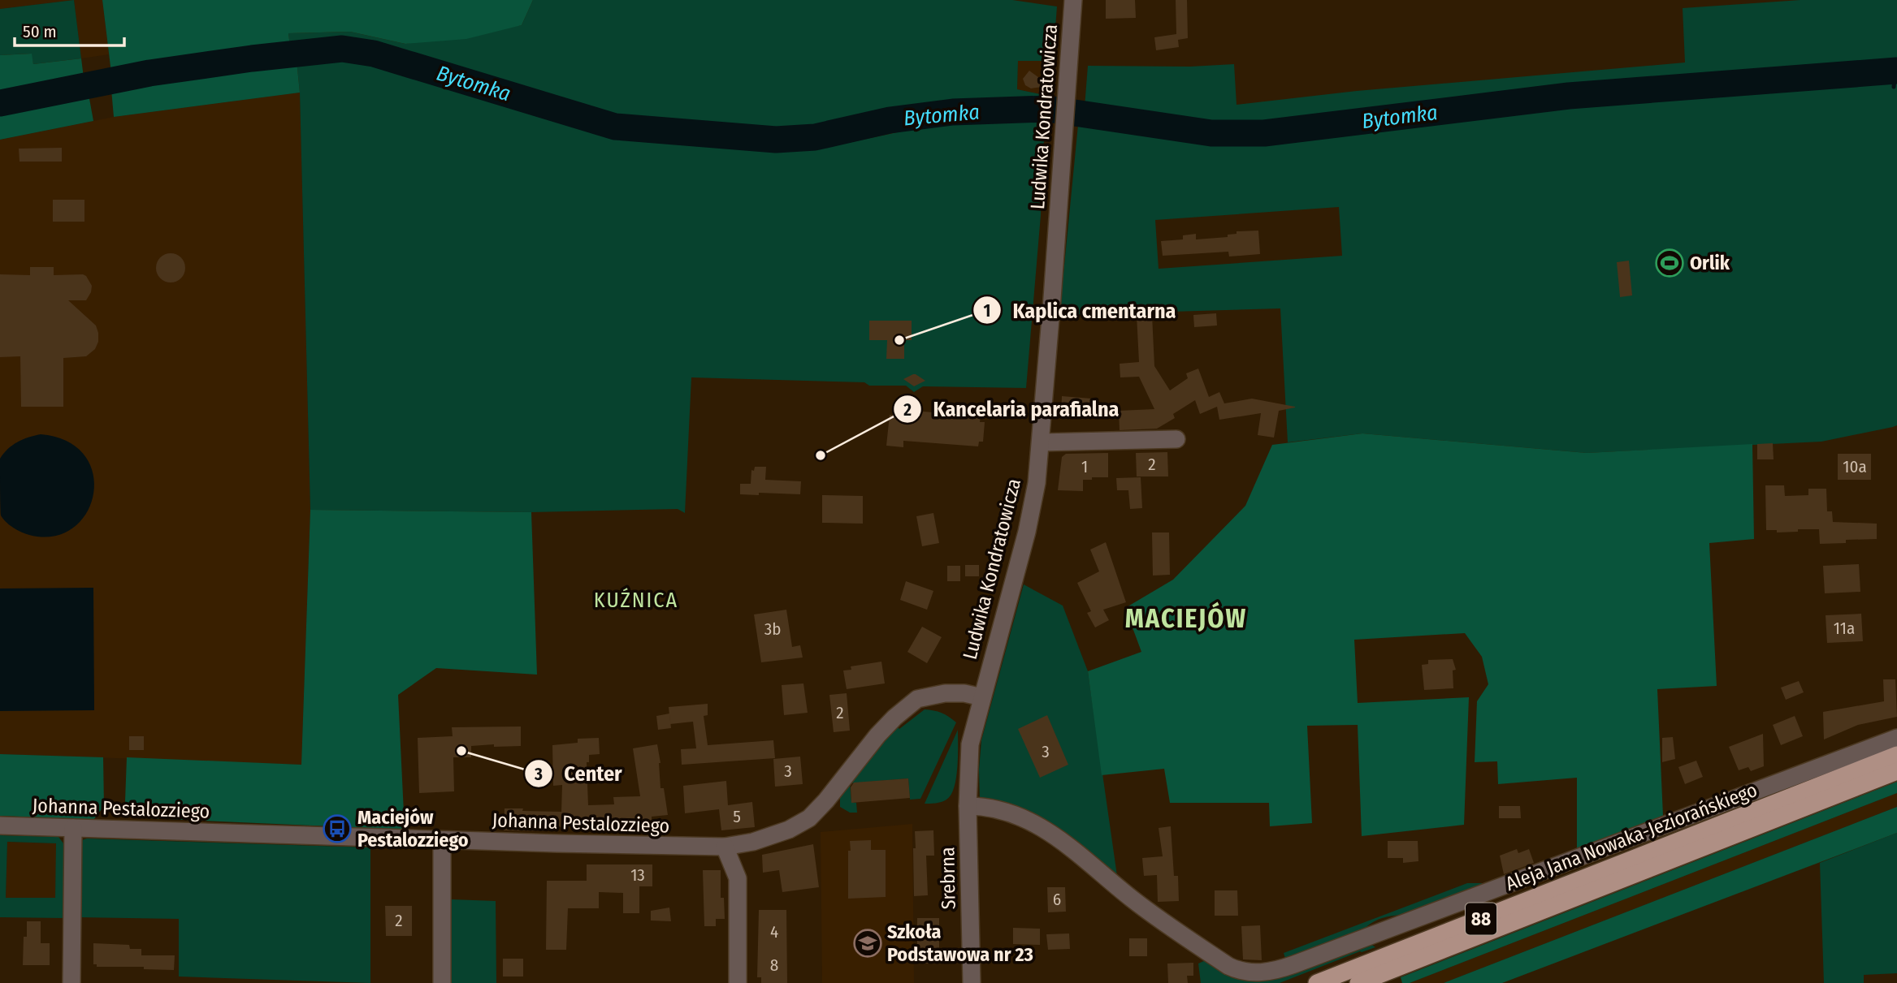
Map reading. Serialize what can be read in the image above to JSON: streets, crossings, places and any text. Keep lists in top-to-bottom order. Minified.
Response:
{"streets":{"main road":["Aleja Jana Nowaka-Jeziorańskiego","88"],"street":["Ludwika Kondratowicza","Johanna Pestalozziego","Srebrna"]},"crossings":[["Ludwika Kondratowicza","Johanna Pestalozziego"],["Ludwika Kondratowicza","Srebrna"]],"districts":["KUŹNICA","MACIEJÓW"],"water":["Bytomka"],"places":{"sports":["Orlik"],"other":["Kaplica cmentarna","Kancelaria parafialna","Center"],"bus stop":["Maciejów Pestalozziego"],"school or university":["Szkoła Podstawowa nr 23"]},"house_numbers":["2","1","10a","11a","3b","2","3","3","5","13","6","2","4","8"],"scale_bar":"50 m"}
